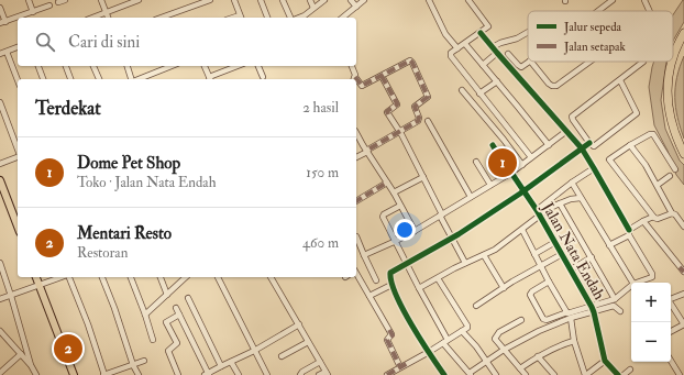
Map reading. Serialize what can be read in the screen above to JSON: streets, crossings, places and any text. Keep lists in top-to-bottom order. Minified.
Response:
{"streets":{"street":["Jalan Nata Endah"]},"legend":["Jalur sepeda","Jalan setapak"],"page":{"search":"Cari di sini","heading":["Terdekat","2 hasil"],"list":[{"mark":"1","name":"Dome Pet Shop","note":"Toko · Jalan Nata Endah","value":"150 m"},{"mark":"2","name":"Mentari Resto","note":"Restoran","value":"460 m"}],"pins":["1","2"],"map_buttons":["+","−"]}}
